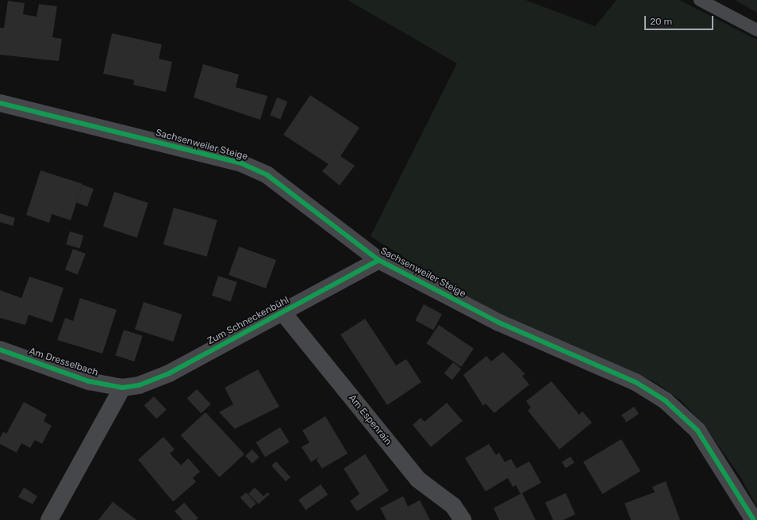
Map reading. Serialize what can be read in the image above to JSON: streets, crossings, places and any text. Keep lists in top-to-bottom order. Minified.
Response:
{"streets":{"street":["Sachsenweiler Steige","Zum Schneckenbühl","Am Dresselbach","Am Espenrain"]},"crossings":[["Sachsenweiler Steige","Zum Schneckenbühl"],["Zum Schneckenbühl","Am Dresselbach"],["Zum Schneckenbühl","Am Espenrain"]],"scale_bar":"20 m"}
